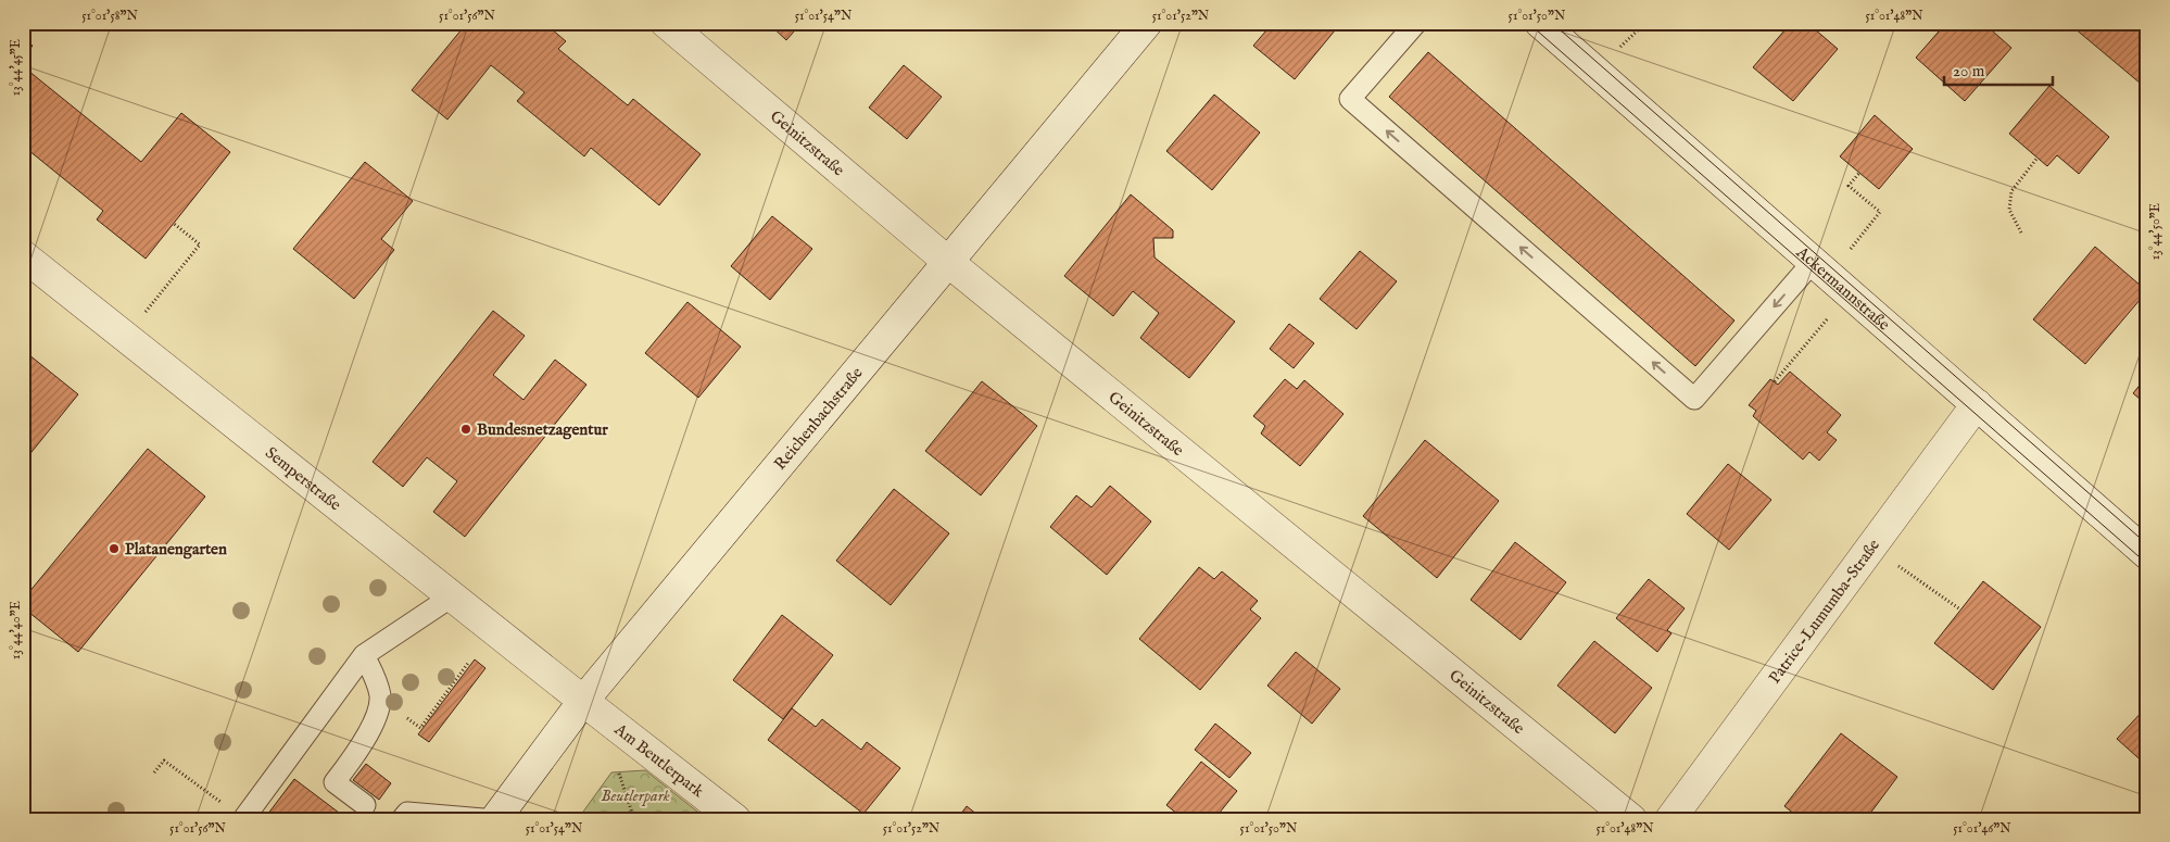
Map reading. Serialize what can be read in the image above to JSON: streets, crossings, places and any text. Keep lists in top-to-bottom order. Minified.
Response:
{"streets":{"street":["Geinitzstraße","Ackermannstraße","Reichenbachstraße","Semperstraße","Patrice-Lumumba-Straße","Am Beutlerpark"]},"crossings":[["Geinitzstraße","Reichenbachstraße"],["Ackermannstraße","Patrice-Lumumba-Straße"],["Reichenbachstraße","Semperstraße"],["Reichenbachstraße","Am Beutlerpark"],["Semperstraße","Am Beutlerpark"]],"parks":["Beutlerpark"],"places":["Bundesnetzagentur","Platanengarten"],"scale_bar":"20 m","coordinates":["51°01'58\"N","51°01'56\"N","51°01'54\"N","51°01'52\"N","51°01'50\"N","51°01'48\"N","13°44'45\"E","13°44'50\"E","13°44'40\"E","51°01'46\"N"]}
